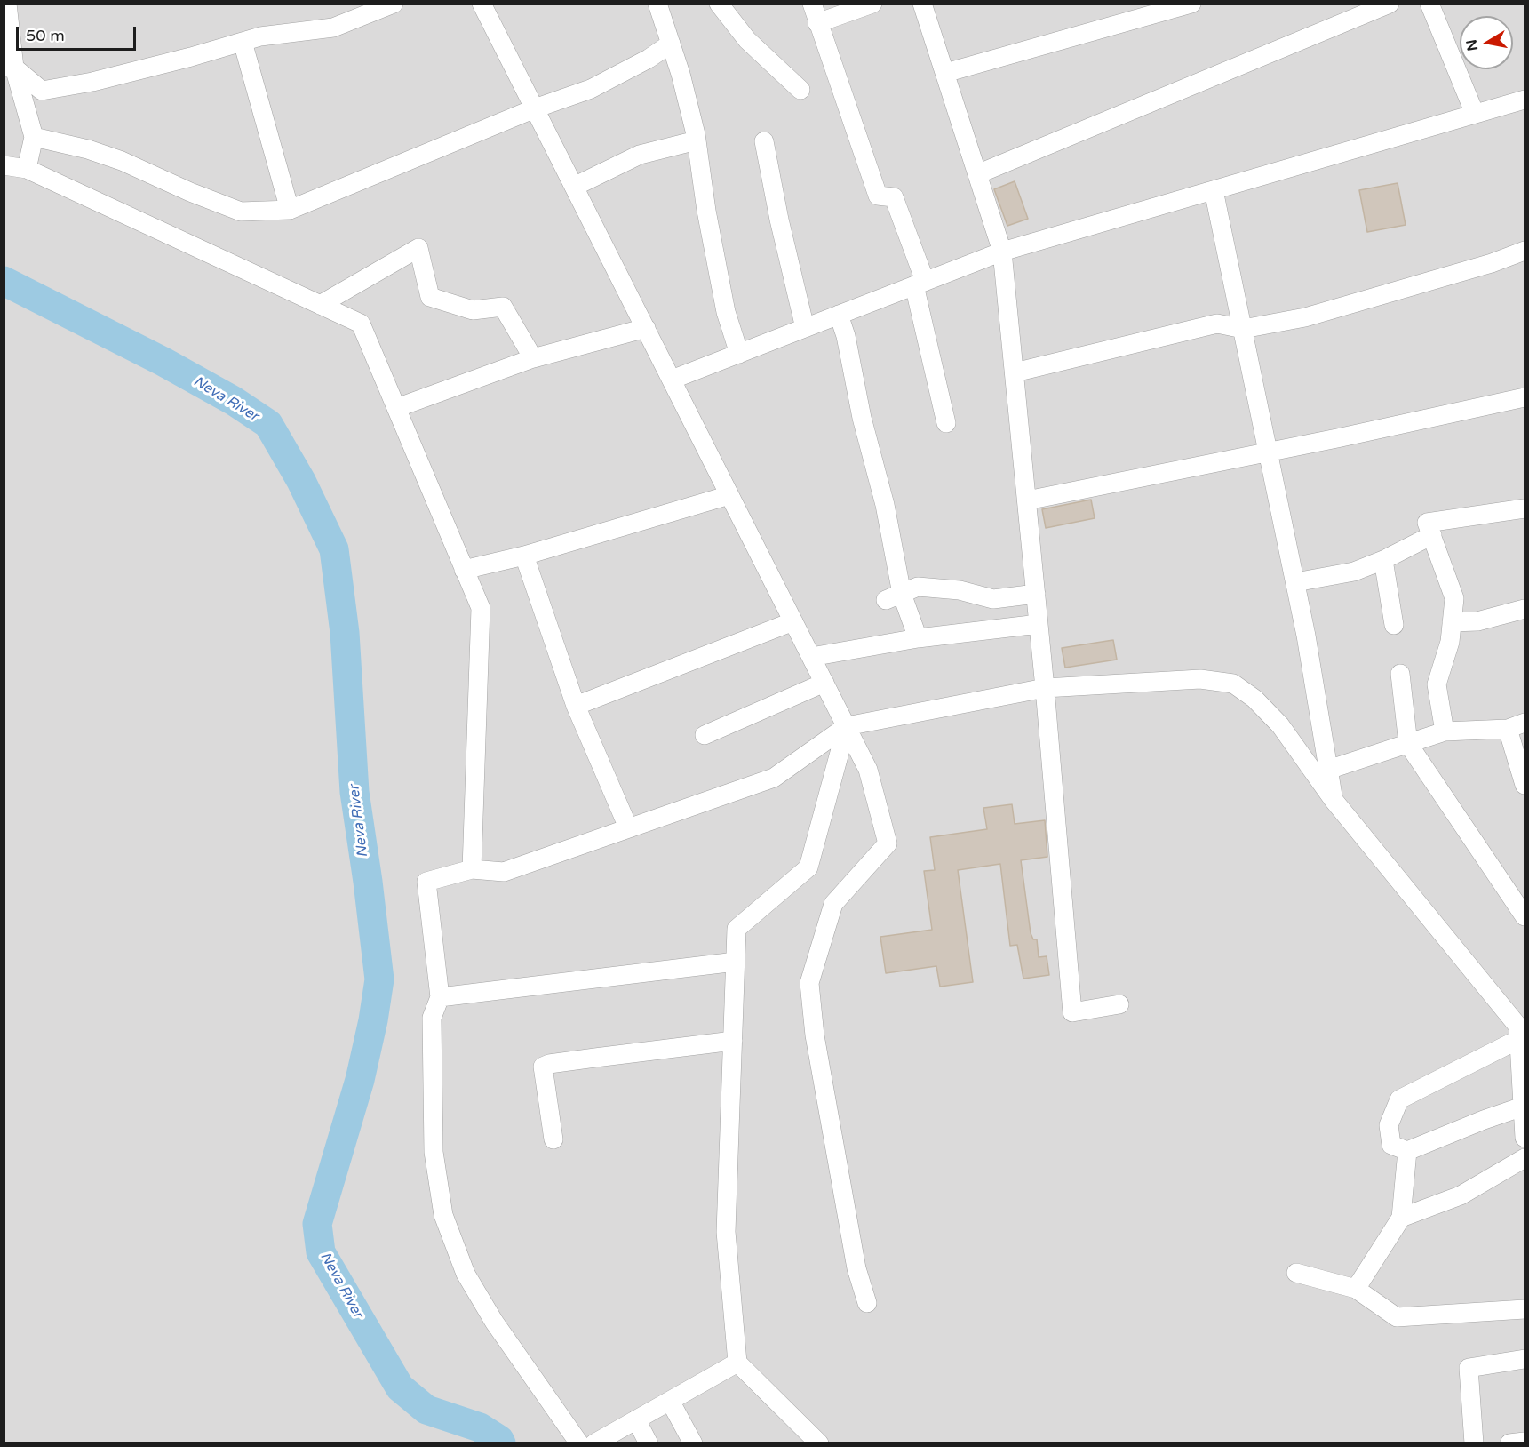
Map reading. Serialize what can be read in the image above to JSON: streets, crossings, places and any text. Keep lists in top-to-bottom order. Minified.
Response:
{"water":["Neva River"],"scale_bar":"50 m","north":"left"}
